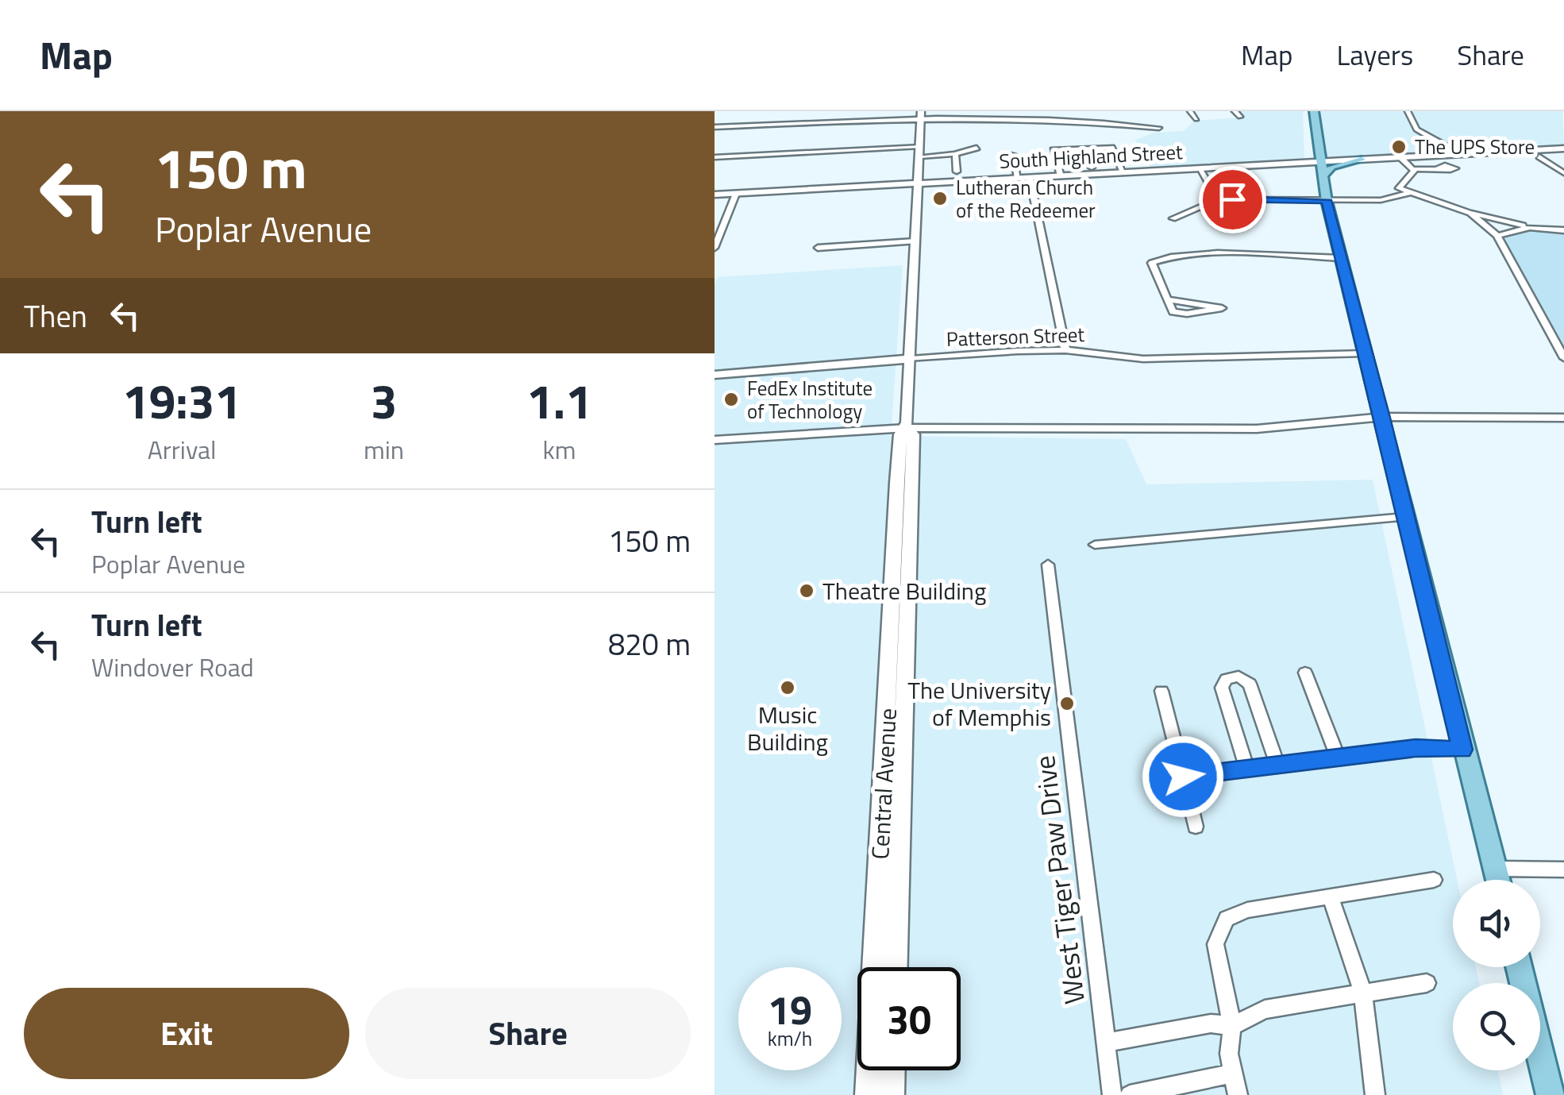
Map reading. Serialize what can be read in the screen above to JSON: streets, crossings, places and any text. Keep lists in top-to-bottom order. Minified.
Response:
{"streets":{"main road":["South Highland Street","Patterson Street","Central Avenue"],"street":["West Tiger Paw Drive"]},"crossings":[["South Highland Street","Central Avenue"],["Patterson Street","Central Avenue"]],"places":["The UPS Store","Lutheran Church of the Redeemer","FedEx Institute of Technology","Theatre Building","Music Building","The University of Memphis"],"page":{"header":"Map","nav":["Map","Layers","Share"],"turn":["150 m","Poplar Avenue"],"then":"Then","eta":["19:31","Arrival","3","min","1.1","km"],"list":[{"name":"Turn left","note":"Poplar Avenue","value":"150 m"},{"name":"Turn left","note":"Windover Road","value":"820 m"}],"speed":"19 km/h","limit":"30","buttons":["Exit","Share"]}}
